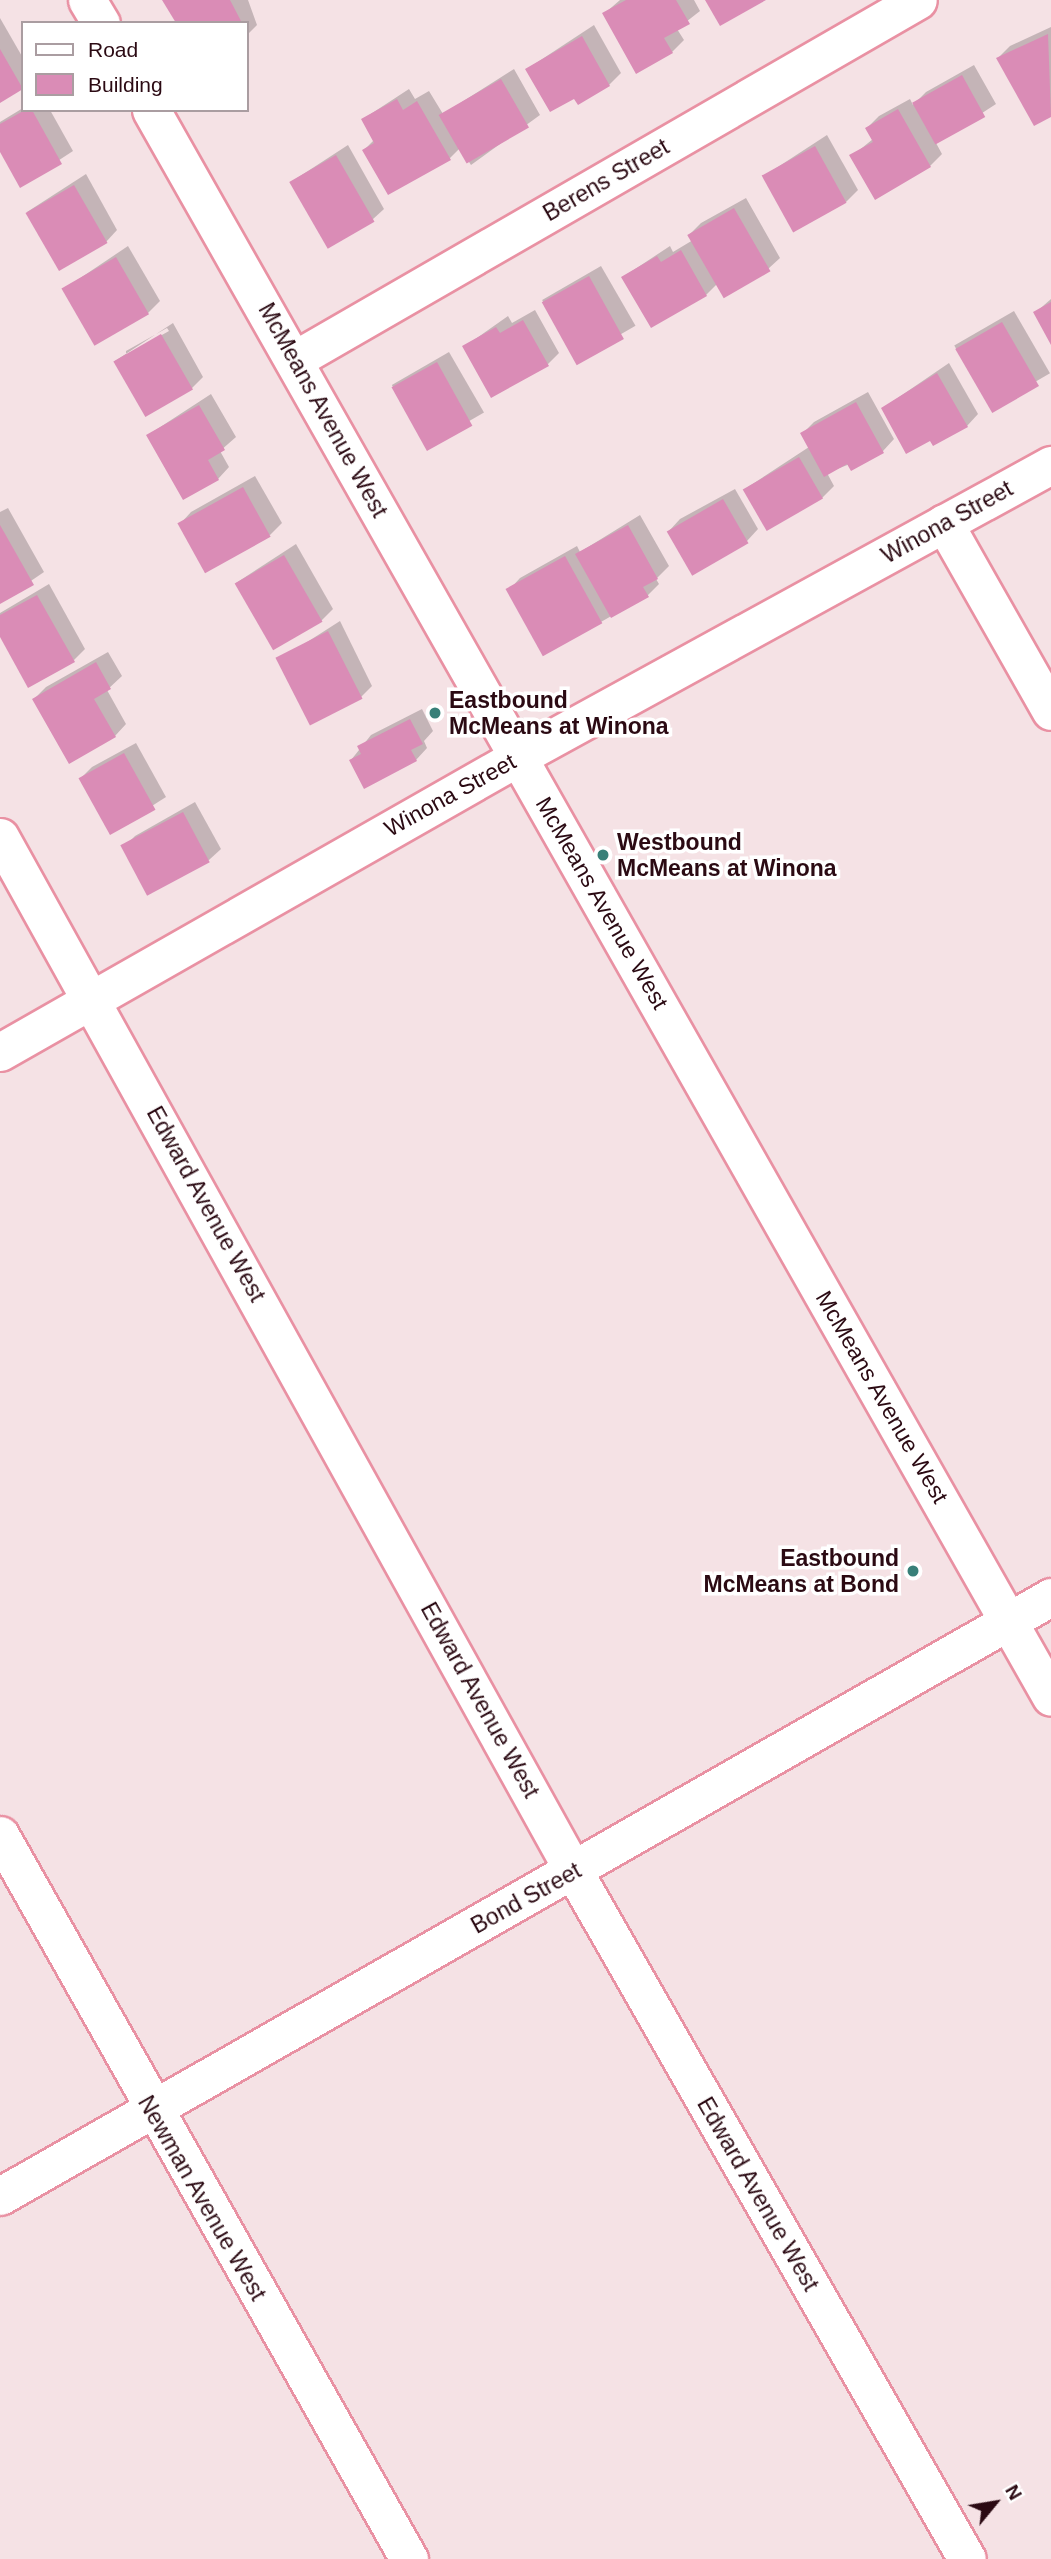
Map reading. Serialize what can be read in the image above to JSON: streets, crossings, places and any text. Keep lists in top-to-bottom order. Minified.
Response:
{"streets":{"street":["Berens Street","McMeans Avenue West","Winona Street","Edward Avenue West","Bond Street","Newman Avenue West"]},"crossings":[["Berens Street","McMeans Avenue West"],["McMeans Avenue West","Winona Street"],["McMeans Avenue West","Bond Street"],["Winona Street","Edward Avenue West"],["Edward Avenue West","Bond Street"],["Bond Street","Newman Avenue West"]],"places":["Eastbound McMeans at Winona","Westbound McMeans at Winona","Eastbound McMeans at Bond"],"legend":["Road","Building"],"north":"top right"}
